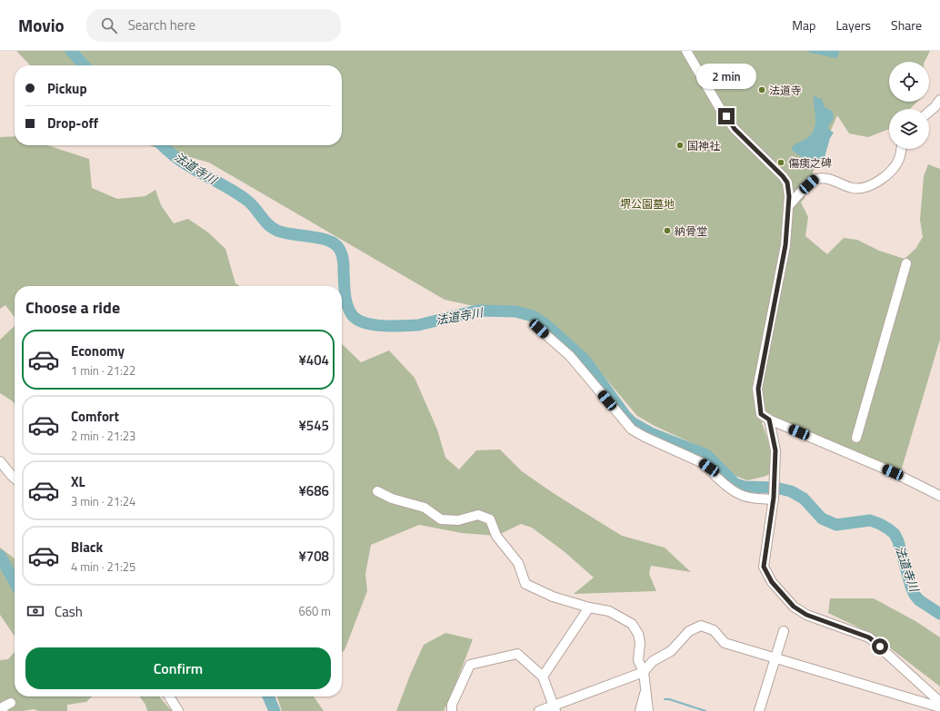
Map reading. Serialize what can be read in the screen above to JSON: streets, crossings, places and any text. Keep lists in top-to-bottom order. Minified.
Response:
{"water":["法道寺川"],"parks":["堺公園墓地"],"places":["法道寺","国神社","傷痍之碑","納骨堂"],"page":{"header":"Movio","search":"Search here","nav":["Map","Layers","Share"],"bubble":"2 min","banner":["Pickup","Drop-off"],"heading":"Choose a ride","list":[{"name":"Economy","note":"1 min · 21:22","value":"¥404"},{"name":"Comfort","note":"2 min · 21:23","value":"¥545"},{"name":"XL","note":"3 min · 21:24","value":"¥686"},{"name":"Black","note":"4 min · 21:25","value":"¥708"}],"pay":["Cash","660 m"],"buttons":"Confirm"}}
